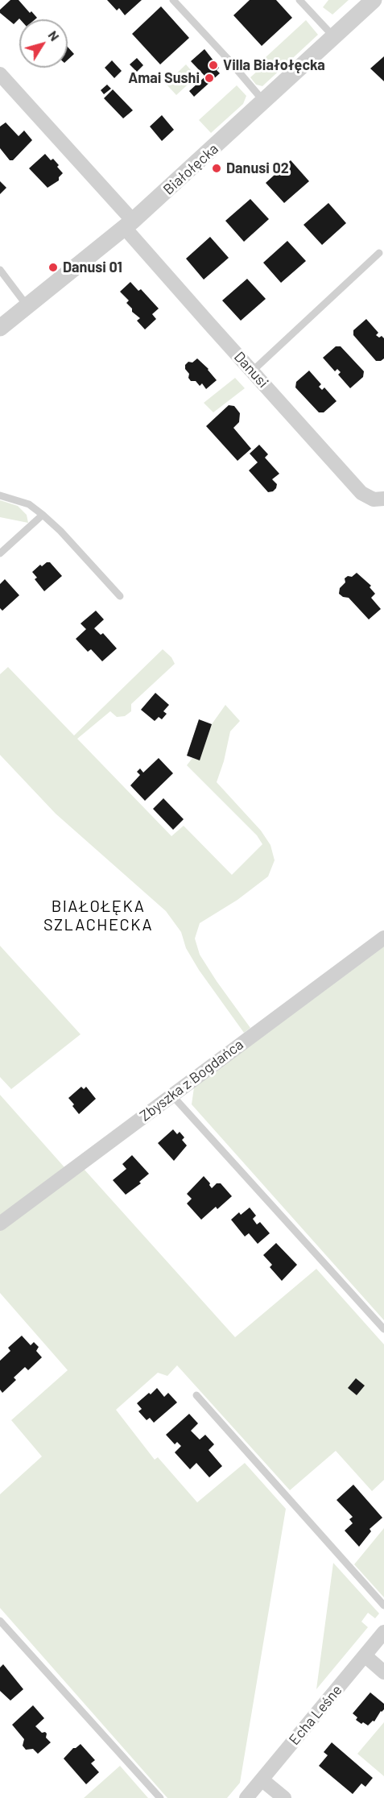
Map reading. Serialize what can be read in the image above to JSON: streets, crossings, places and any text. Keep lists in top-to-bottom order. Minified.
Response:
{"streets":{"street":["Białołęcka","Danusi","Zbyszka z Bogdańca","Echa Leśne"]},"crossings":[["Białołęcka","Danusi"]],"districts":["BIAŁOŁĘKA SZLACHECKA"],"places":["Villa Białołęcka","Amai Sushi","Danusi 02","Danusi 01"],"north":"top right"}
